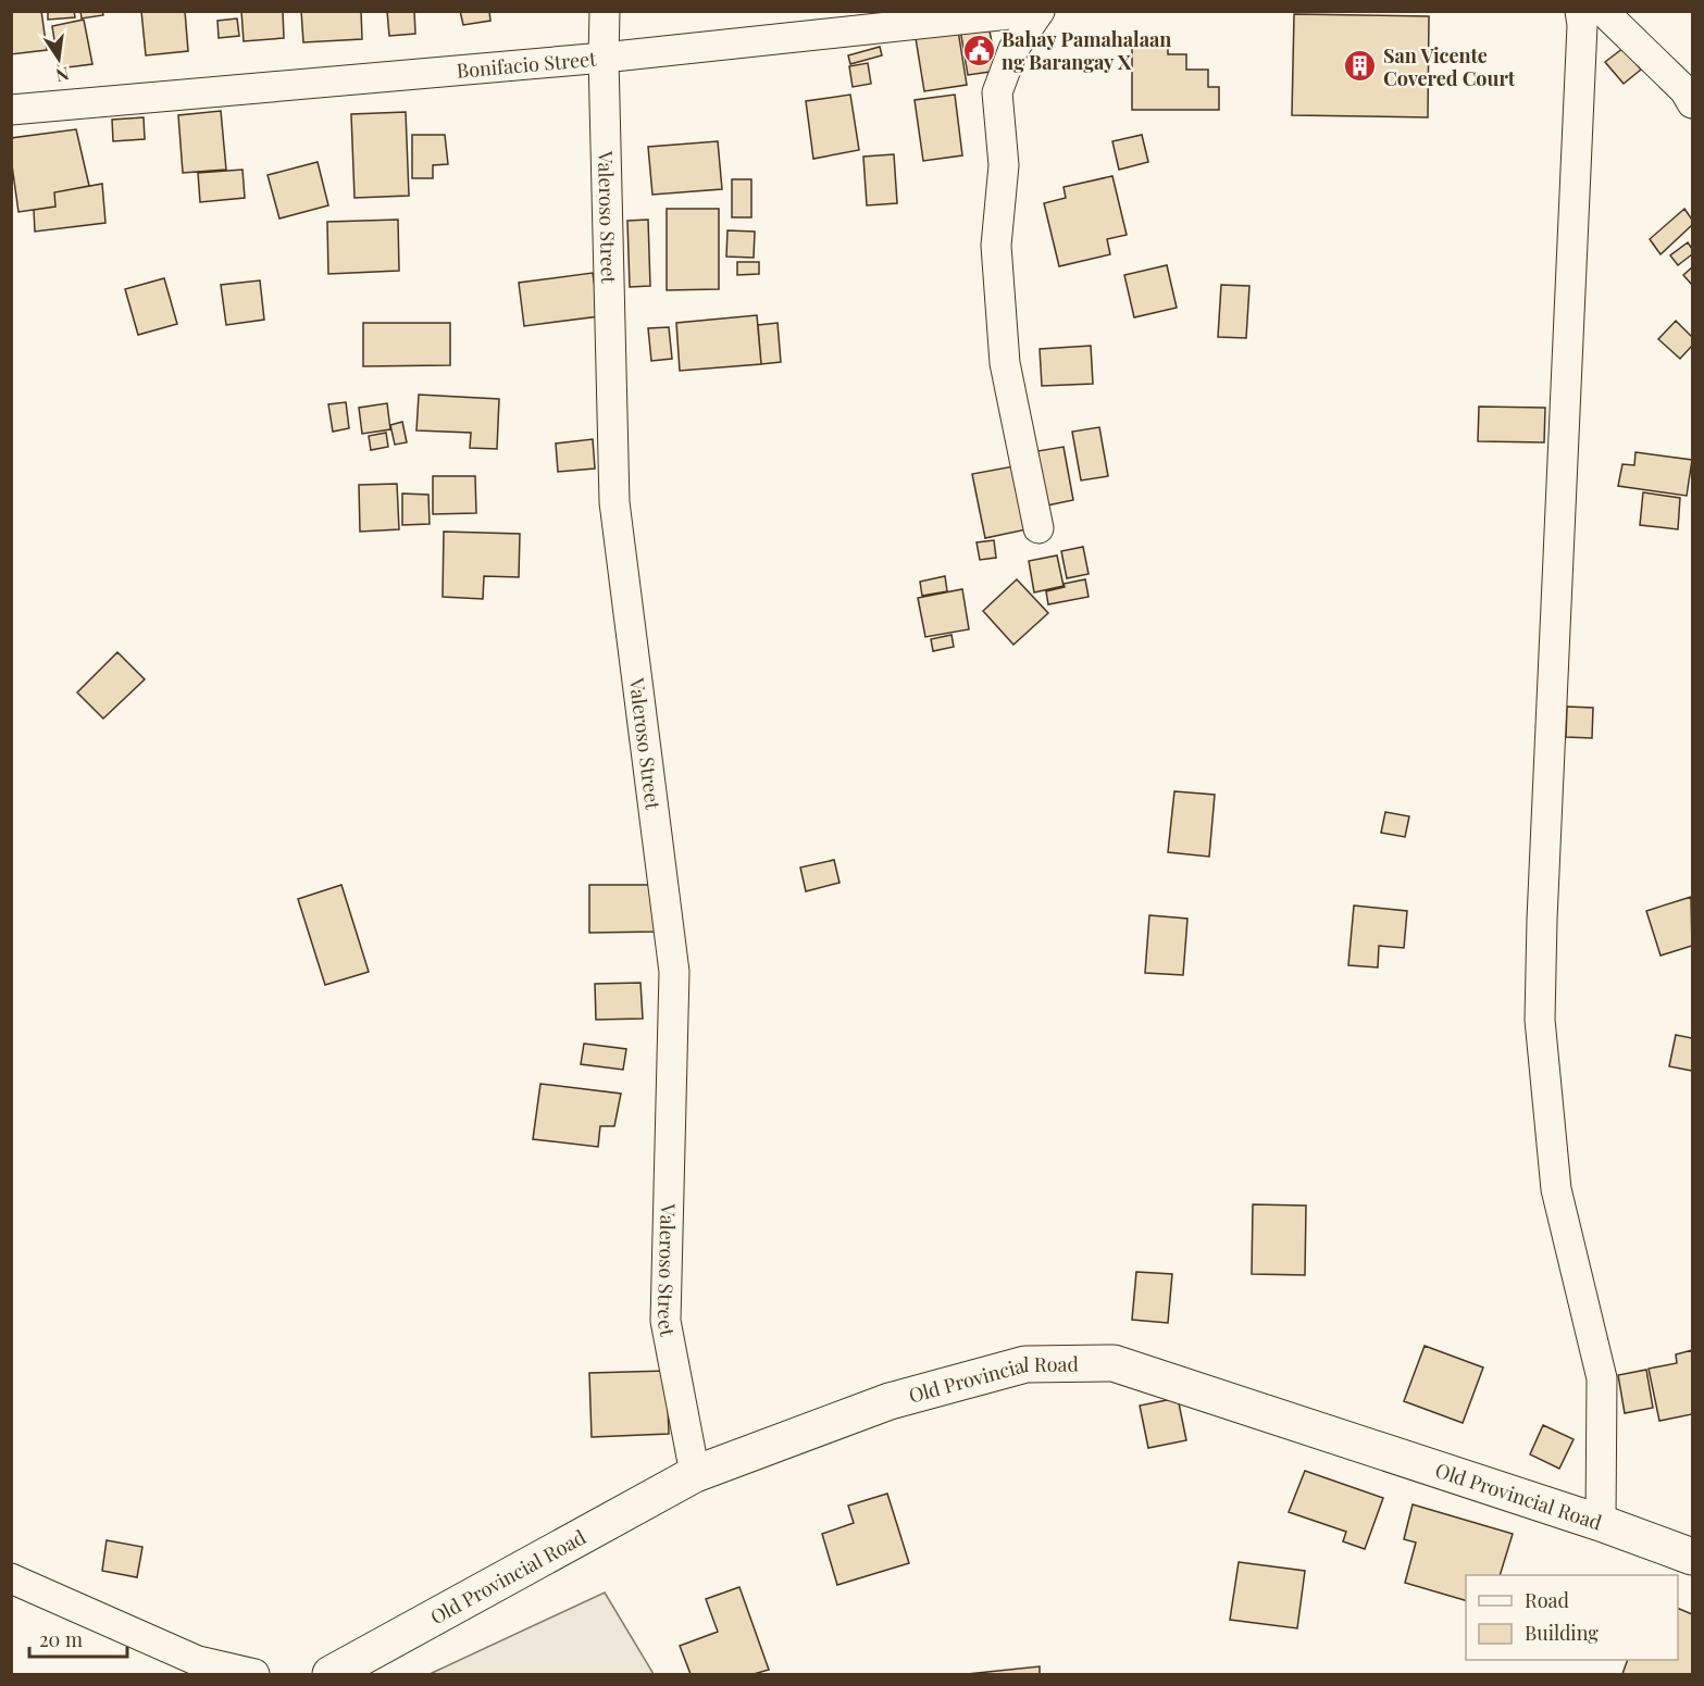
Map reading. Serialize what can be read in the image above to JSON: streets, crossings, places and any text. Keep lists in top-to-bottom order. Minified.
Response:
{"streets":{"main road":["Old Provincial Road"],"street":["Bonifacio Street","Valeroso Street"]},"crossings":[["Bonifacio Street","Valeroso Street"],["Valeroso Street","Old Provincial Road"]],"places":{"public building":["Bahay Pamahalaan ng Barangay X"],"building":["San Vicente Covered Court"]},"legend":["Road","Building"],"scale_bar":"20 m","north":"bottom"}
